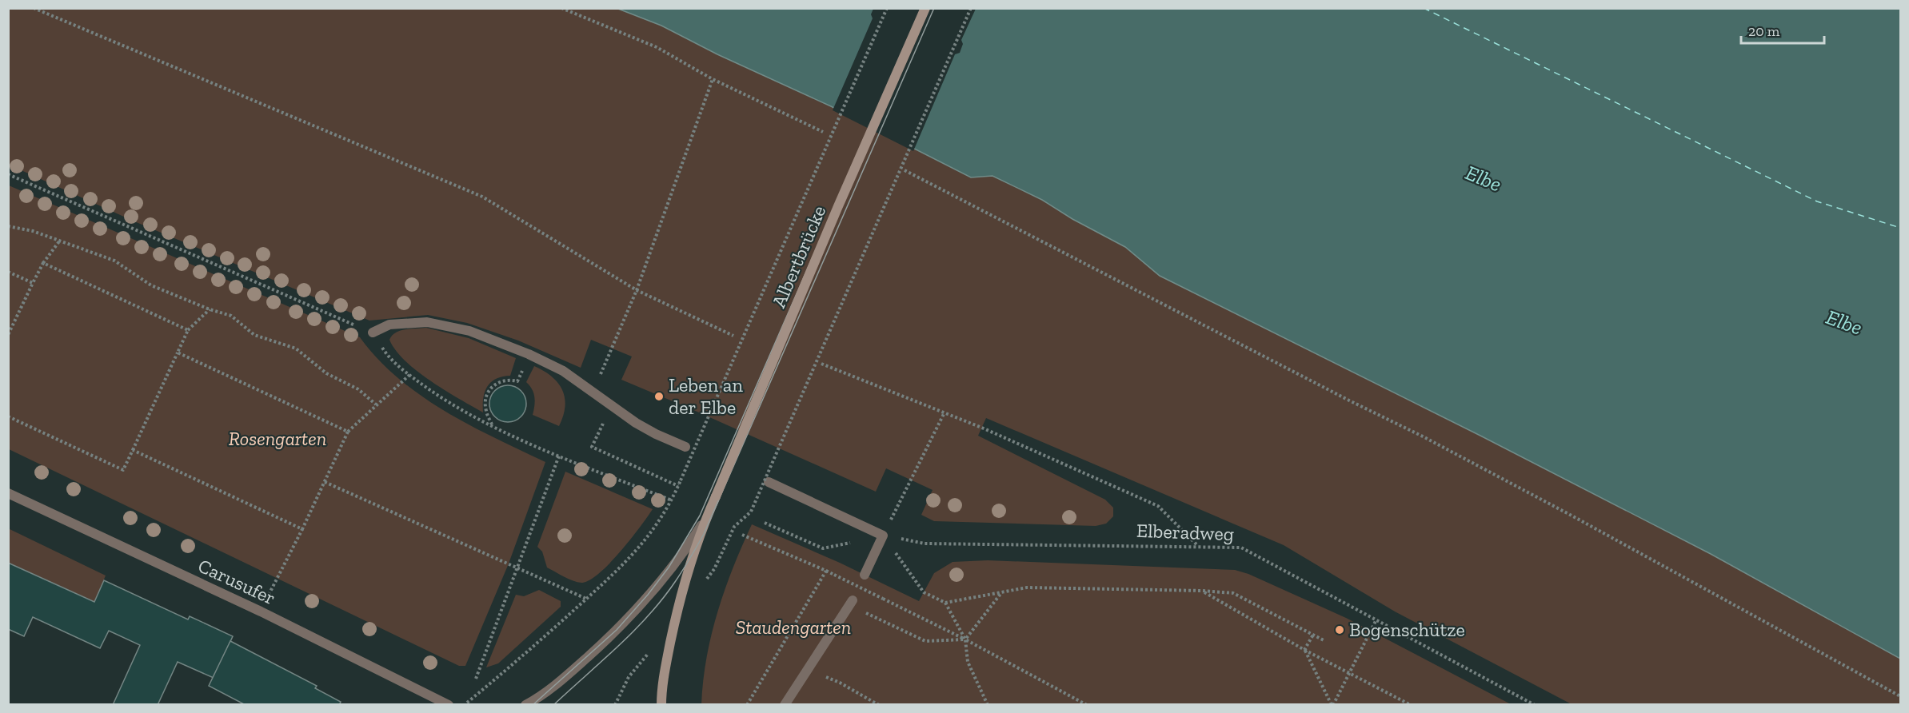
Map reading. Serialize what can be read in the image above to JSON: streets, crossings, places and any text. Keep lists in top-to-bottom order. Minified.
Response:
{"streets":{"main road":["Albertbrücke"],"street":["Carusufer"],"path":["Elberadweg"]},"water":["Elbe"],"parks":["Rosengarten","Staudengarten"],"places":["Leben an der Elbe","Bogenschütze"],"scale_bar":"20 m"}
